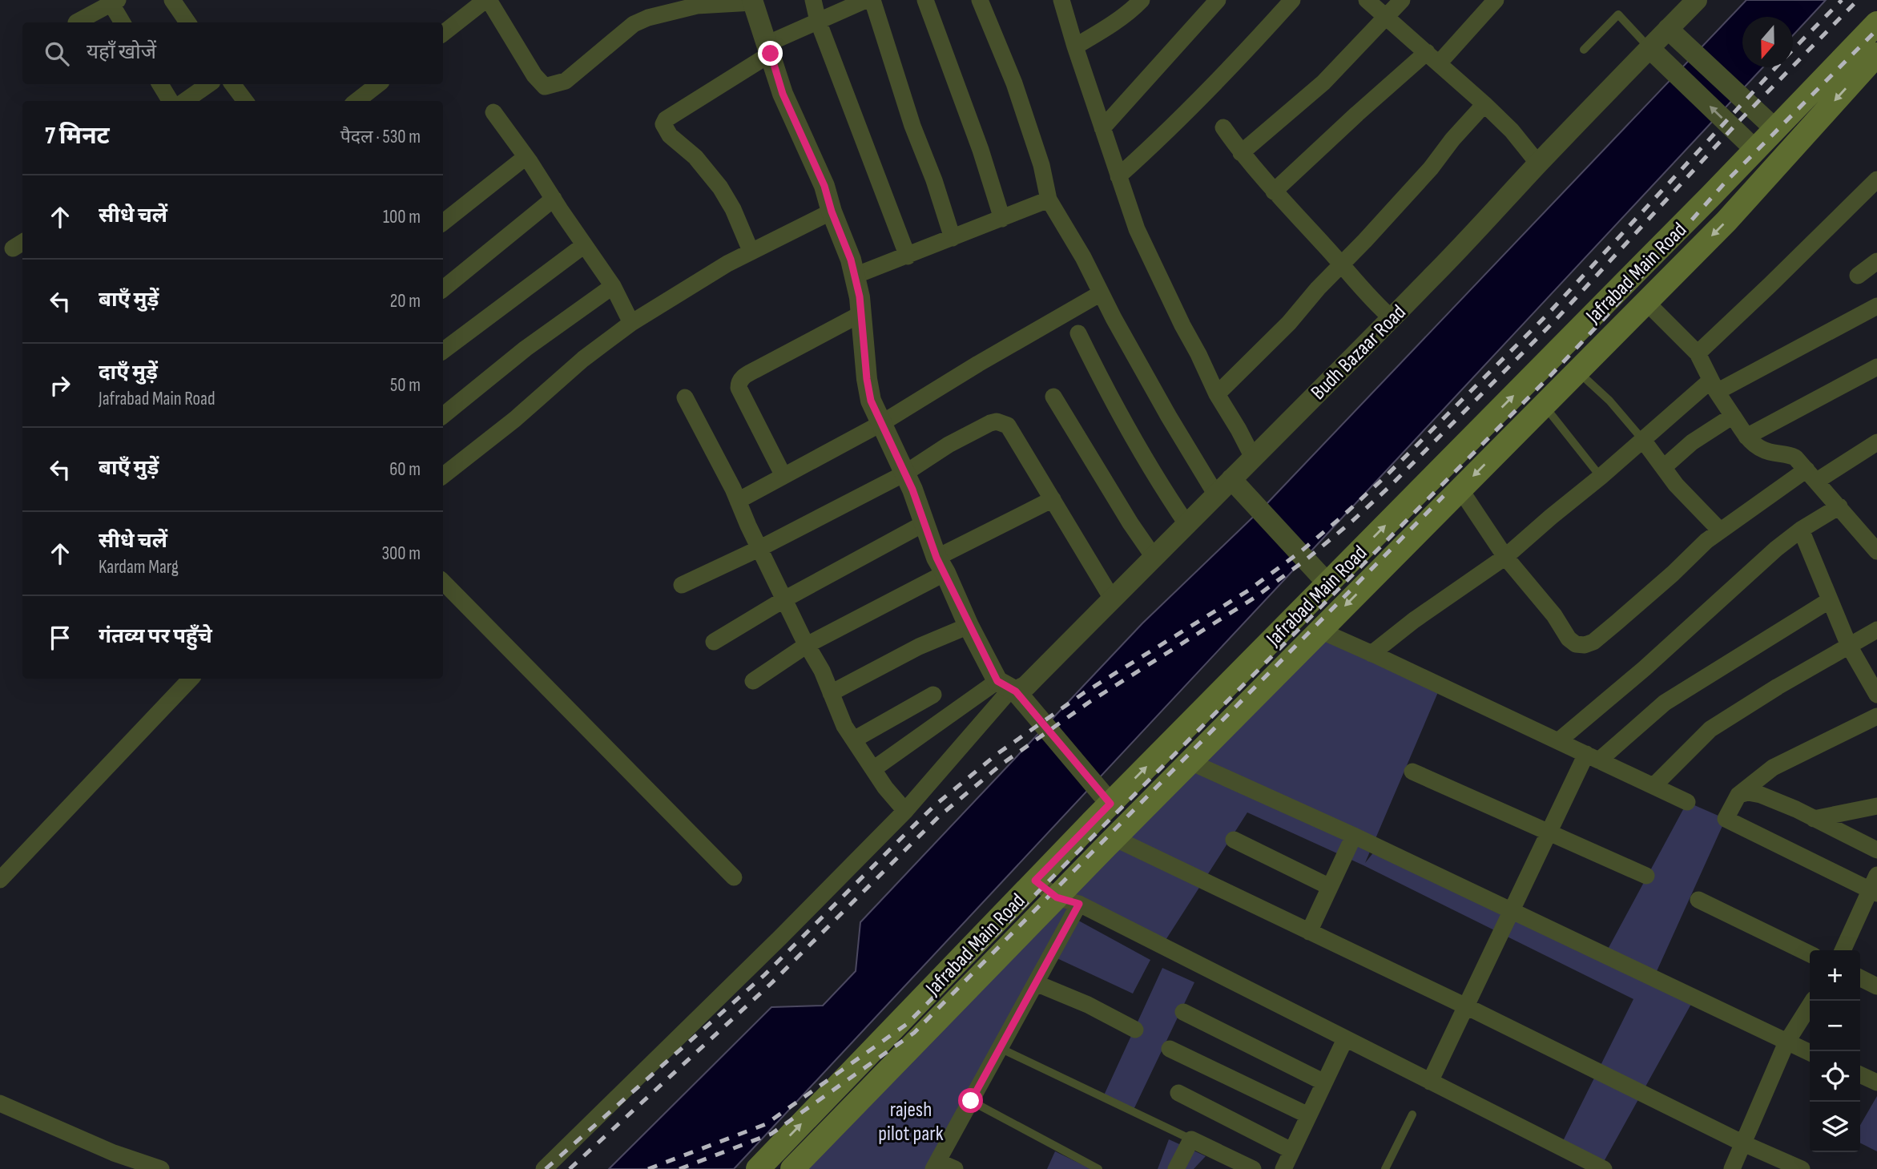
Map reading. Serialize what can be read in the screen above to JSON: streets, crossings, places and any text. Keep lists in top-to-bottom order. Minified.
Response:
{"streets":{"main road":["Jafrabad Main Road"],"street":["Budh Bazaar Road"]},"parks":["rajesh pilot park"],"north":"bottom","page":{"search":"यहाँ खोजें","heading":["7 मिनट","पैदल · 530 m"],"list":[["सीधे चलें","100 m"],["बाएँ मुड़ें","20 m"],["दाएँ मुड़ें","Jafrabad Main Road","50 m"],["बाएँ मुड़ें","60 m"],["सीधे चलें","Kardam Marg","300 m"],"गंतव्य पर पहुँचे"],"map_buttons":["+","−"]}}
